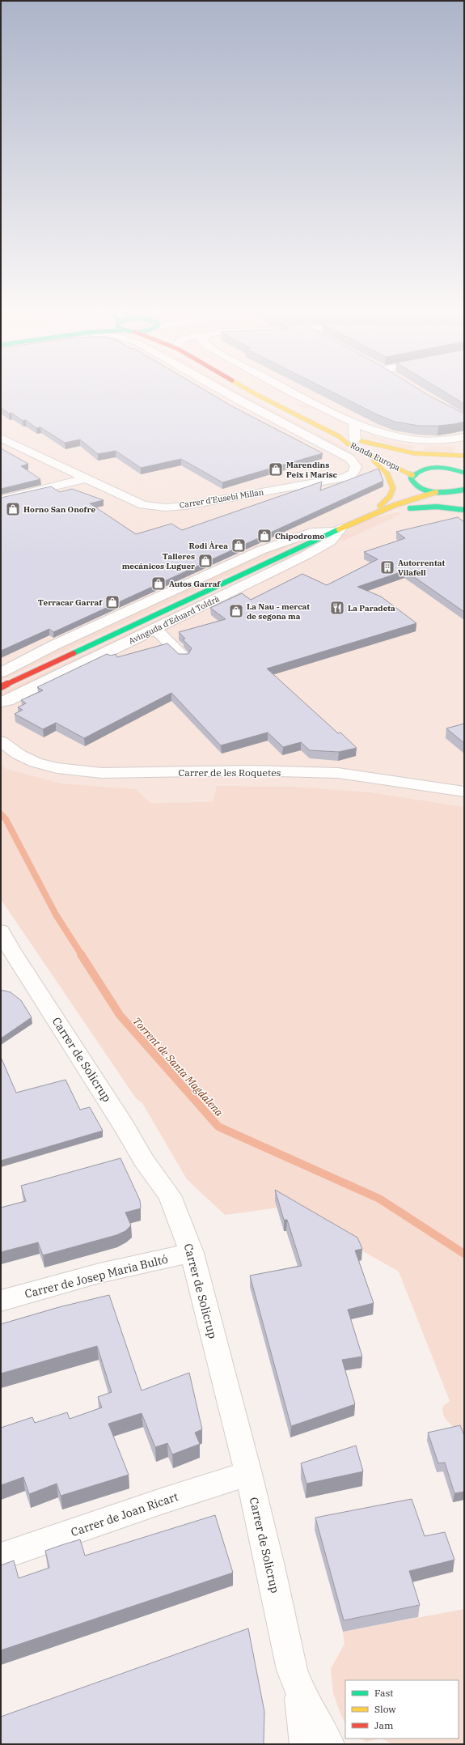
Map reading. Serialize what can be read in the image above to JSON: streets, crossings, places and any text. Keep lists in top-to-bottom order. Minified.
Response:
{"streets":{"street":["Ronda Europa","Carrer d'Eusebi Millan","Avinguda d'Eduard Toldrà","Carrer de les Roquetes","Carrer de Solicrup","Carrer de Josep Maria Bultó","Carrer de Joan Ricart"]},"crossings":[["Ronda Europa","Carrer d'Eusebi Millan"],["Carrer de Solicrup","Carrer de Josep Maria Bultó"],["Carrer de Solicrup","Carrer de Joan Ricart"]],"water":["Torrent de Santa Magdalena"],"places":{"shop":["Marendins Peix i Marisc","Horno San Onofre","Chipodromo","Rodi Àrea","Talleres mecánicos Luguer","Autos Garraf","Terracar Garraf","La Nau - mercat de segona ma"],"building":["Autorrentat Vilafell"],"restaurant":["La Paradeta"]},"legend":["Fast","Slow","Jam"]}
